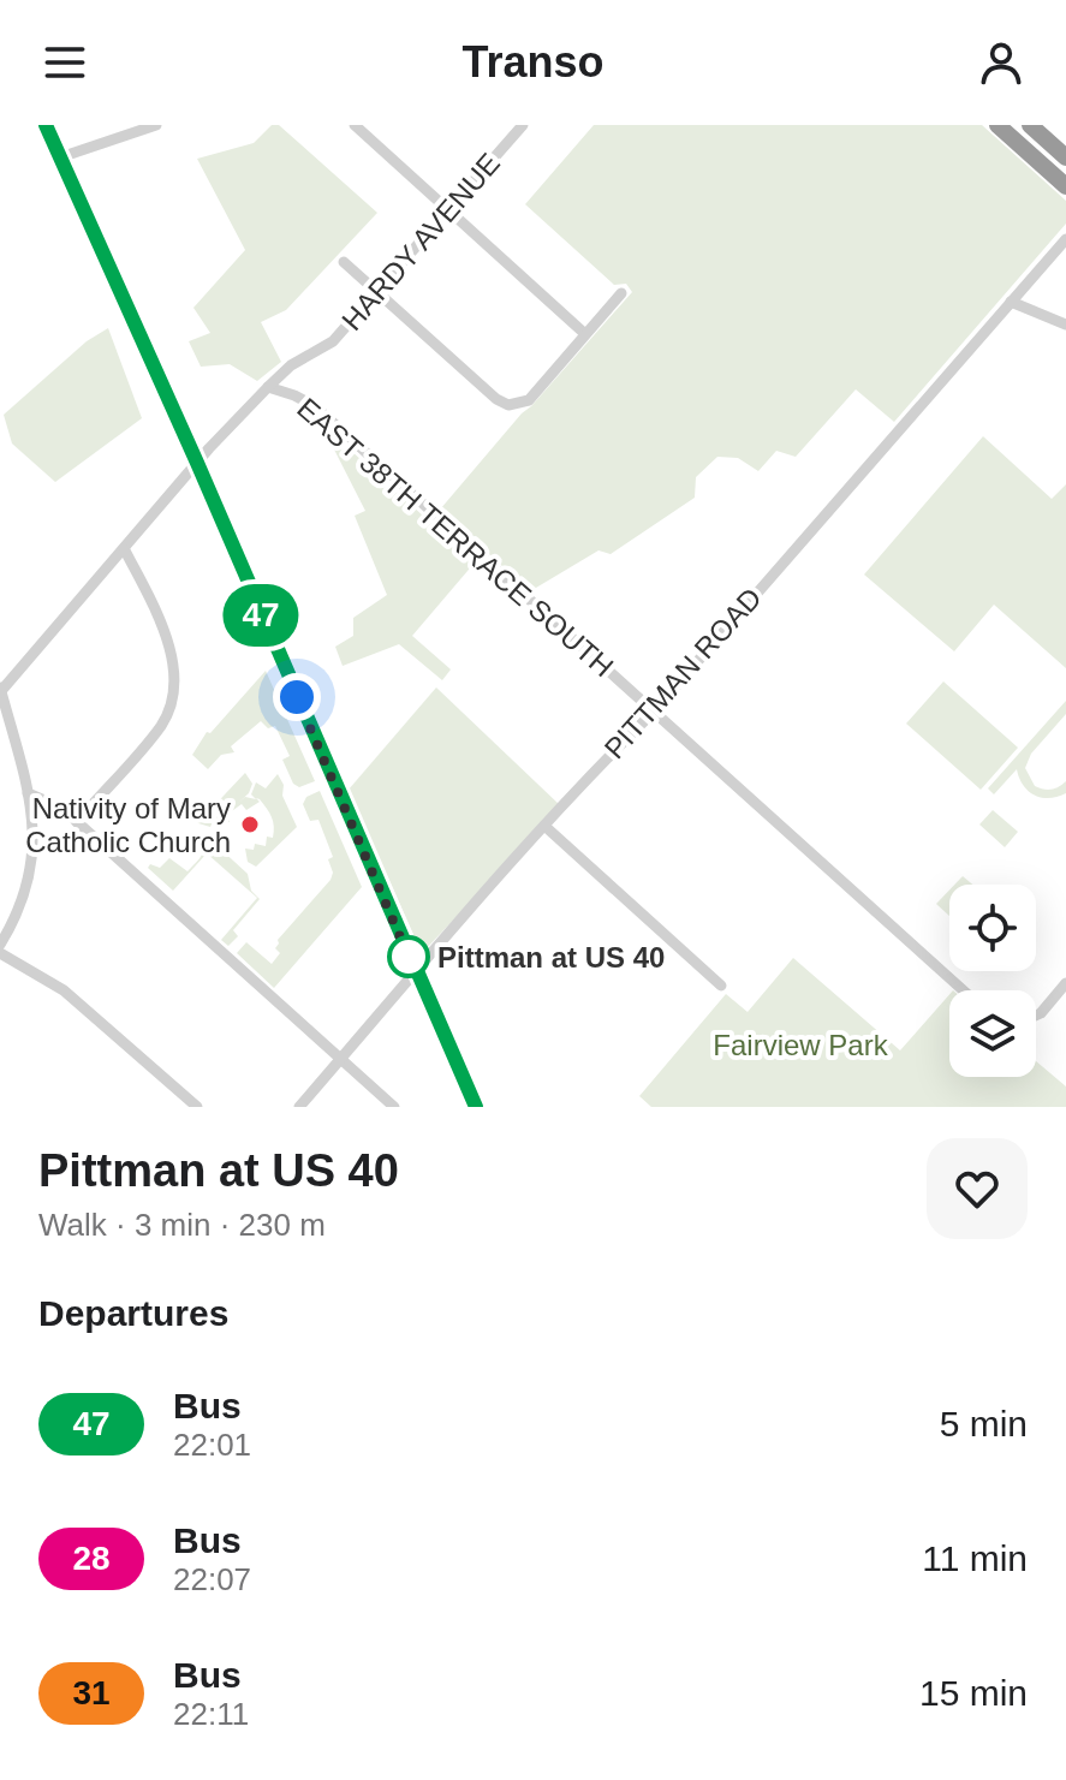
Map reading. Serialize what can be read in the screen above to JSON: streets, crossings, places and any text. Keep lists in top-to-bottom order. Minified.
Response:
{"streets":{"street":["HARDY AVENUE","EAST 38TH TERRACE SOUTH","PITTMAN ROAD"]},"crossings":[["HARDY AVENUE","EAST 38TH TERRACE SOUTH"],["EAST 38TH TERRACE SOUTH","PITTMAN ROAD"]],"parks":["Fairview Park"],"places":["Nativity of Mary Catholic Church","Pittman at US 40"],"lines":["bus line 47"],"page":{"header":"Transo","on_map":"47","heading":[["Pittman at US 40","Walk · 3 min · 230 m"],"Departures"],"list":[{"mark":"47","name":"Bus","note":"22:01","value":"5 min"},{"mark":"28","name":"Bus","note":"22:07","value":"11 min"},{"mark":"31","name":"Bus","note":"22:11","value":"15 min"}]}}
